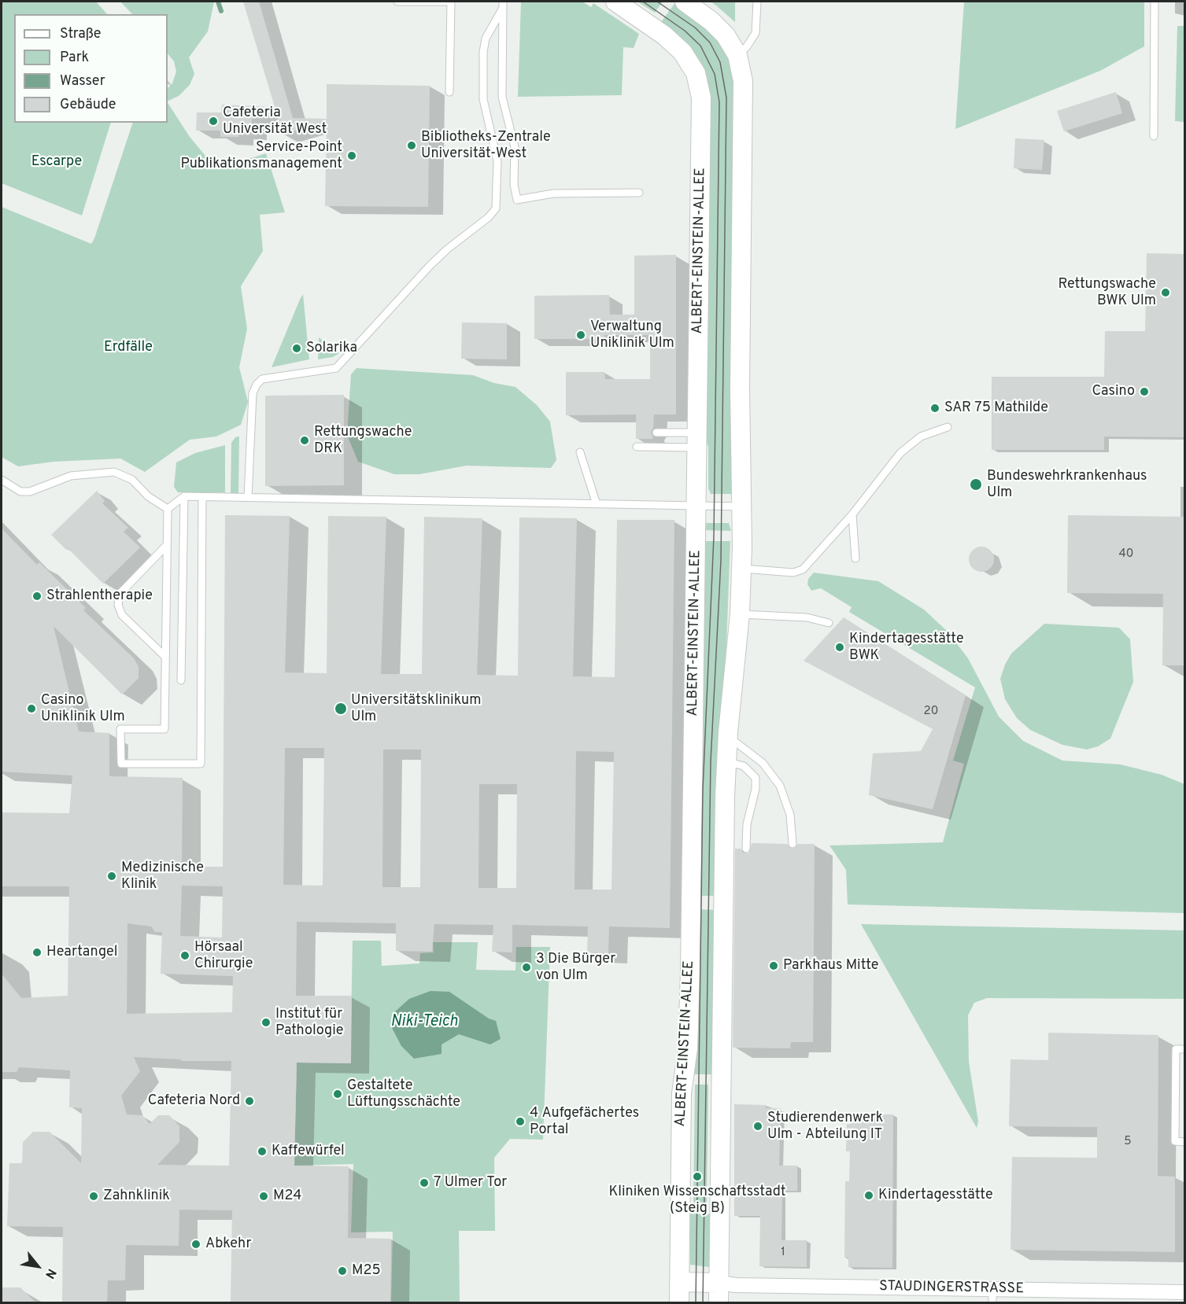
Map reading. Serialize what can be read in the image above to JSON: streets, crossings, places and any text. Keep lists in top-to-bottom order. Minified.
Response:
{"streets":{"street":["ALBERT-EINSTEIN-ALLEE","STAUDINGERSTRASSE"]},"water":["Niki-Teich"],"parks":["Escarpe","Erdfälle"],"places":["Cafeteria Universität West","Bibliotheks-Zentrale Universität-West","Service-Point Publikationsmanagement","Rettungswache BWK Ulm","Verwaltung Uniklinik Ulm","Solarika","Casino","SAR 75 Mathilde","Rettungswache DRK","Bundeswehrkrankenhaus Ulm","Strahlentherapie","Kindertagesstätte BWK","Casino Uniklinik Ulm","Universitätsklinikum Ulm","Medizinische Klinik","Heartangel","Hörsaal Chirurgie","Parkhaus Mitte","3 Die Bürger von Ulm","Institut für Pathologie","Gestaltete Lüftungsschächte","Cafeteria Nord","4 Aufgefächertes Portal","Studierendenwerk Ulm - Abteilung IT","Kaffewürfel","Kliniken Wissenschaftsstadt (Steig B)","7 Ulmer Tor","Kindertagesstätte","Zahnklinik","M24","Abkehr","M25"],"house_numbers":["40","20","5","1"],"legend":["Straße","Park","Wasser","Gebäude"],"north":"bottom right"}
